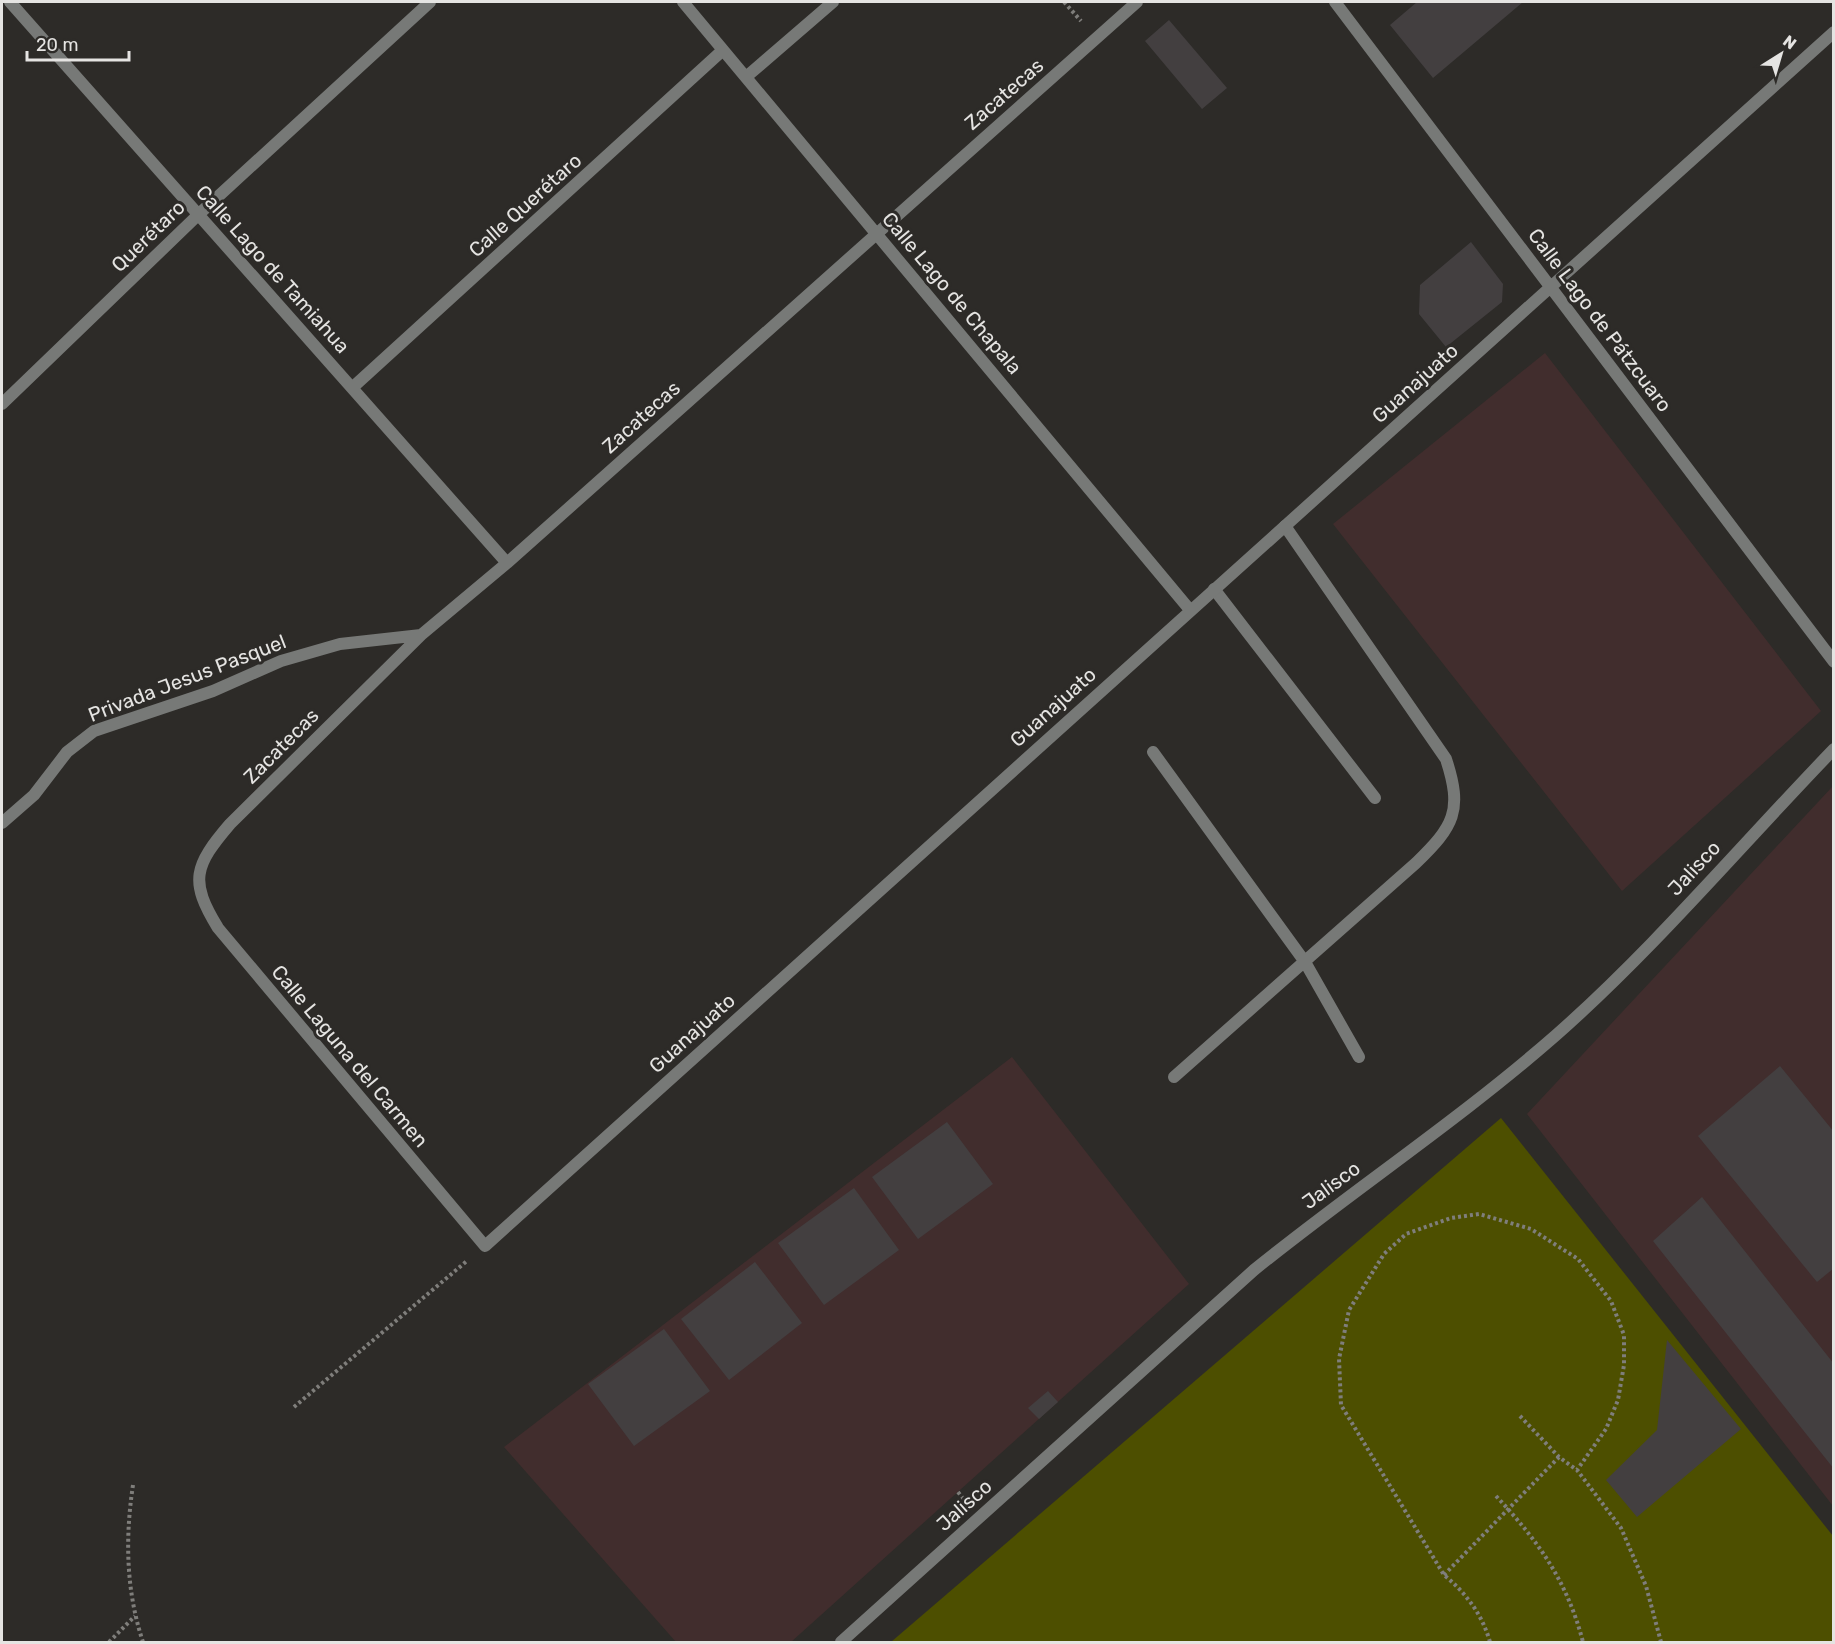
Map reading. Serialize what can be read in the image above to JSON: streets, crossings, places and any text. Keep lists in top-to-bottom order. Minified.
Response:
{"streets":{"street":["Zacatecas","Calle Querétaro","Querétaro","Calle Lago de Tamiahua","Calle Lago de Chapala","Calle Lago de Pátzcuaro","Guanajuato","Privada Jesus Pasquel","Jalisco","Calle Laguna del Carmen"]},"crossings":[["Zacatecas","Calle Lago de Tamiahua"],["Zacatecas","Calle Lago de Chapala"],["Zacatecas","Privada Jesus Pasquel"],["Zacatecas","Calle Laguna del Carmen"],["Calle Querétaro","Calle Lago de Tamiahua"],["Calle Querétaro","Calle Lago de Chapala"],["Querétaro","Calle Lago de Tamiahua"],["Calle Lago de Chapala","Guanajuato"],["Calle Lago de Pátzcuaro","Guanajuato"],["Guanajuato","Calle Laguna del Carmen"]],"scale_bar":"20 m","north":"top right"}
